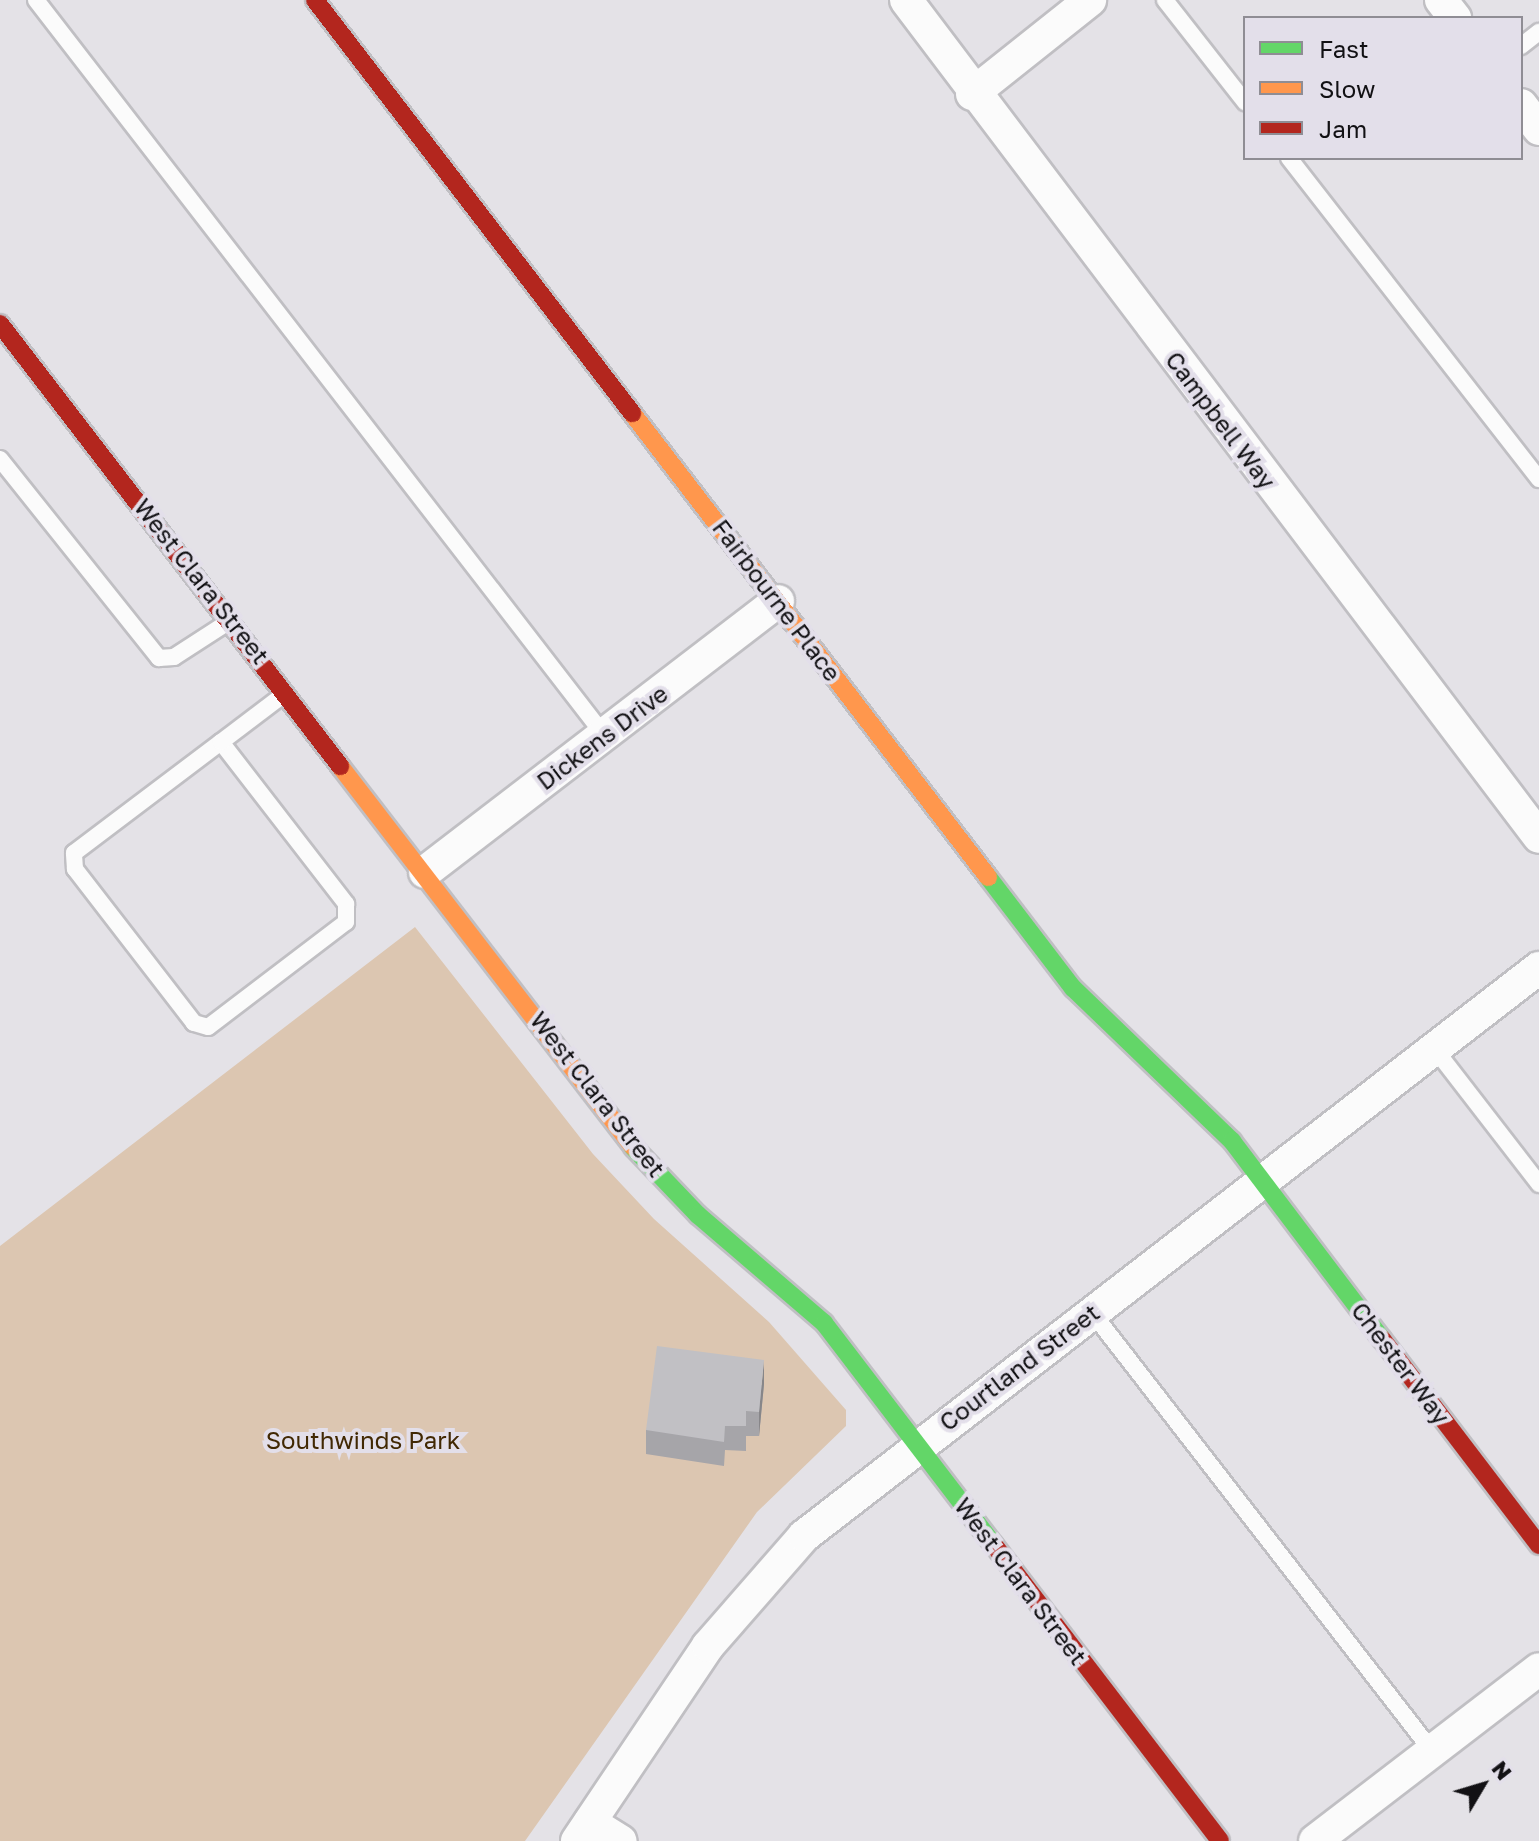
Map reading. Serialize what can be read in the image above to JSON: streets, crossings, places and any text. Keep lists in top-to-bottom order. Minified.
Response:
{"streets":{"street":["Campbell Way","West Clara Street","Fairbourne Place","Dickens Drive","Chester Way","Courtland Street"]},"crossings":[["West Clara Street","Dickens Drive"],["West Clara Street","Courtland Street"],["Fairbourne Place","Dickens Drive"],["Fairbourne Place","Chester Way"],["Fairbourne Place","Courtland Street"],["Chester Way","Courtland Street"]],"parks":["Southwinds Park"],"legend":["Fast","Slow","Jam"],"north":"top right"}
